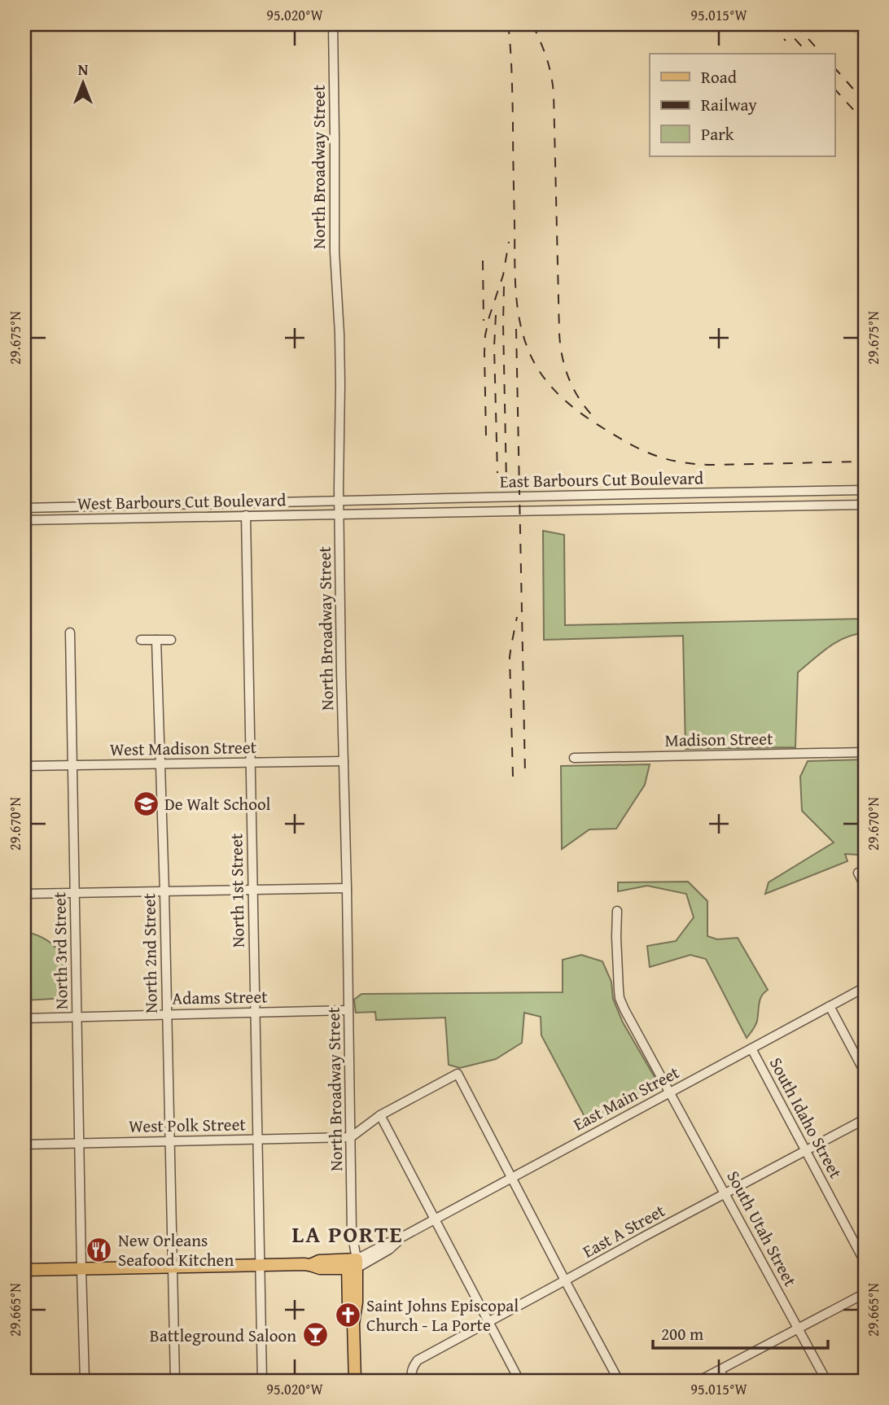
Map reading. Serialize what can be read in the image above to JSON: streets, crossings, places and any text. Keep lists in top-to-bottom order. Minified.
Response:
{"streets":{"street":["North Broadway Street","East Barbours Cut Boulevard","West Barbours Cut Boulevard","Madison Street","West Madison Street","North 1st Street","North 3rd Street","North 2nd Street","Adams Street","East Main Street","South Idaho Street","West Polk Street","South Utah Street","East A Street"]},"crossings":[["North Broadway Street","East Barbours Cut Boulevard"],["North Broadway Street","West Barbours Cut Boulevard"],["North Broadway Street","West Madison Street"],["North Broadway Street","Adams Street"],["North Broadway Street","East Main Street"],["North Broadway Street","West Polk Street"],["East Barbours Cut Boulevard","West Barbours Cut Boulevard"],["West Barbours Cut Boulevard","North 1st Street"],["West Madison Street","North 1st Street"],["West Madison Street","North 3rd Street"],["West Madison Street","North 2nd Street"],["North 1st Street","Adams Street"],["North 1st Street","West Polk Street"],["North 3rd Street","Adams Street"],["North 3rd Street","West Polk Street"],["North 2nd Street","Adams Street"],["North 2nd Street","West Polk Street"],["East Main Street","South Idaho Street"],["East Main Street","South Utah Street"],["South Idaho Street","East A Street"],["South Utah Street","East A Street"]],"districts":["LA PORTE"],"places":{"school or university":["De Walt School"],"restaurant":["New Orleans Seafood Kitchen"],"church":["Saint Johns Episcopal Church - La Porte"],"bar":["Battleground Saloon"]},"legend":["Road","Railway","Park"],"scale_bar":"200 m","north":"top","coordinates":["95.020°W","95.015°W","29.675°N","29.670°N","29.665°N"]}
